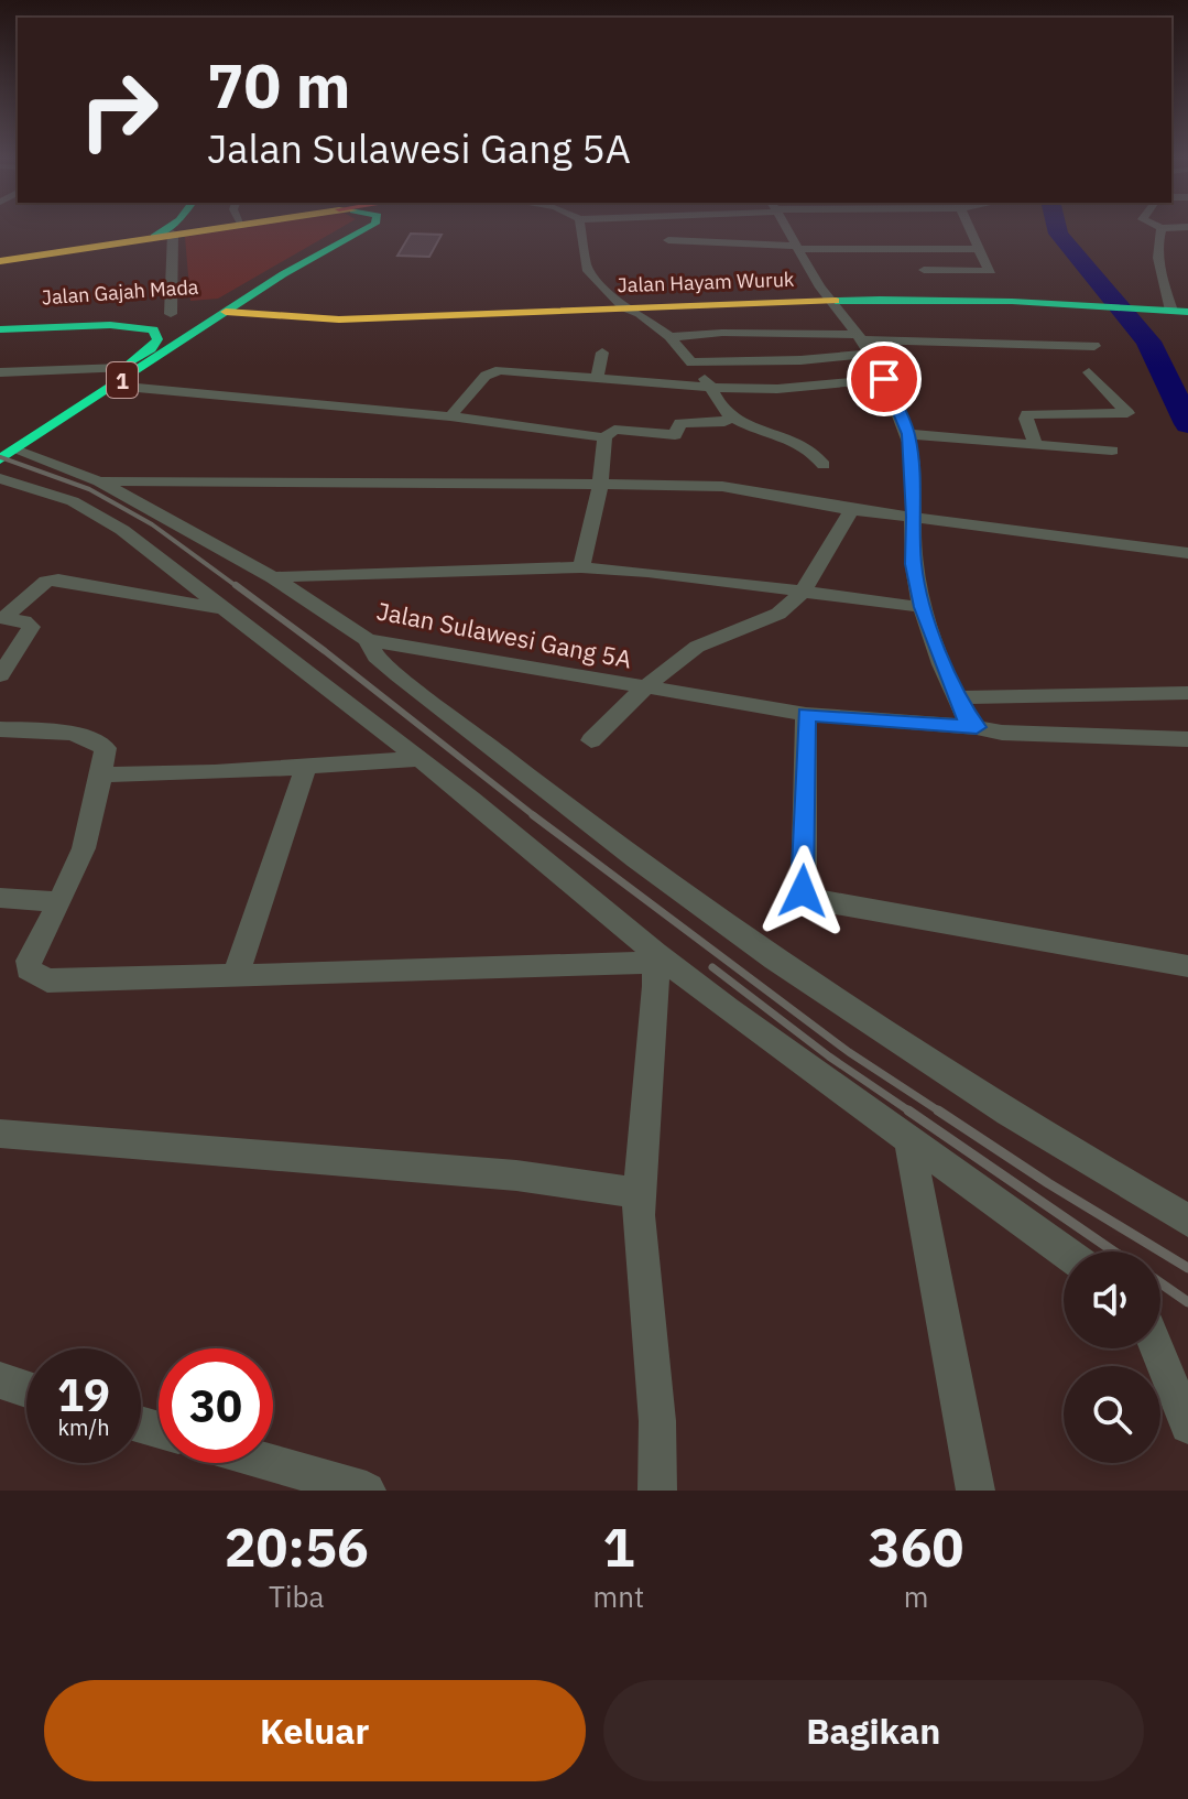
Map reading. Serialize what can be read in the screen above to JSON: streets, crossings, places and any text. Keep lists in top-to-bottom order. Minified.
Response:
{"streets":{"main road":["Jalan Hayam Wuruk","Jalan Gajah Mada","1"],"street":["Jalan Sulawesi Gang 5A"]},"crossings":[["Jalan Hayam Wuruk","Jalan Gajah Mada"],["Jalan Hayam Wuruk","1"],["Jalan Gajah Mada","1"],["1","Jalan Sulawesi Gang 5A"]],"page":{"turn":["70 m","Jalan Sulawesi Gang 5A"],"speed":"19 km/h","limit":"30","eta":["20:56","Tiba","1","mnt","360","m"],"buttons":["Keluar","Bagikan"]}}
